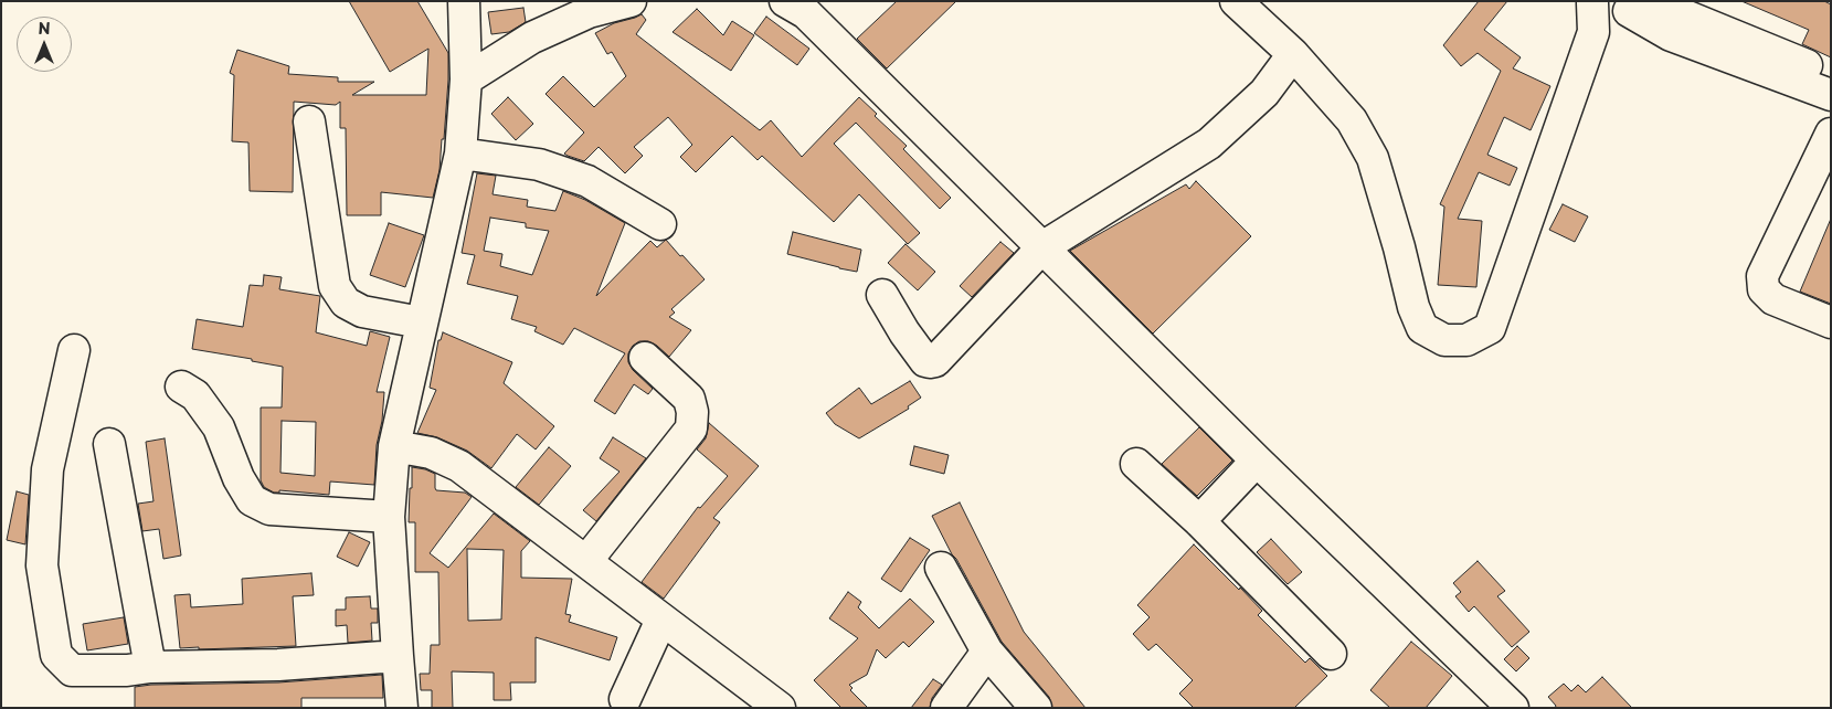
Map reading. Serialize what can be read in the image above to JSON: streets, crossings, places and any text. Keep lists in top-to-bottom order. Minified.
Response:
{"north":"top"}
